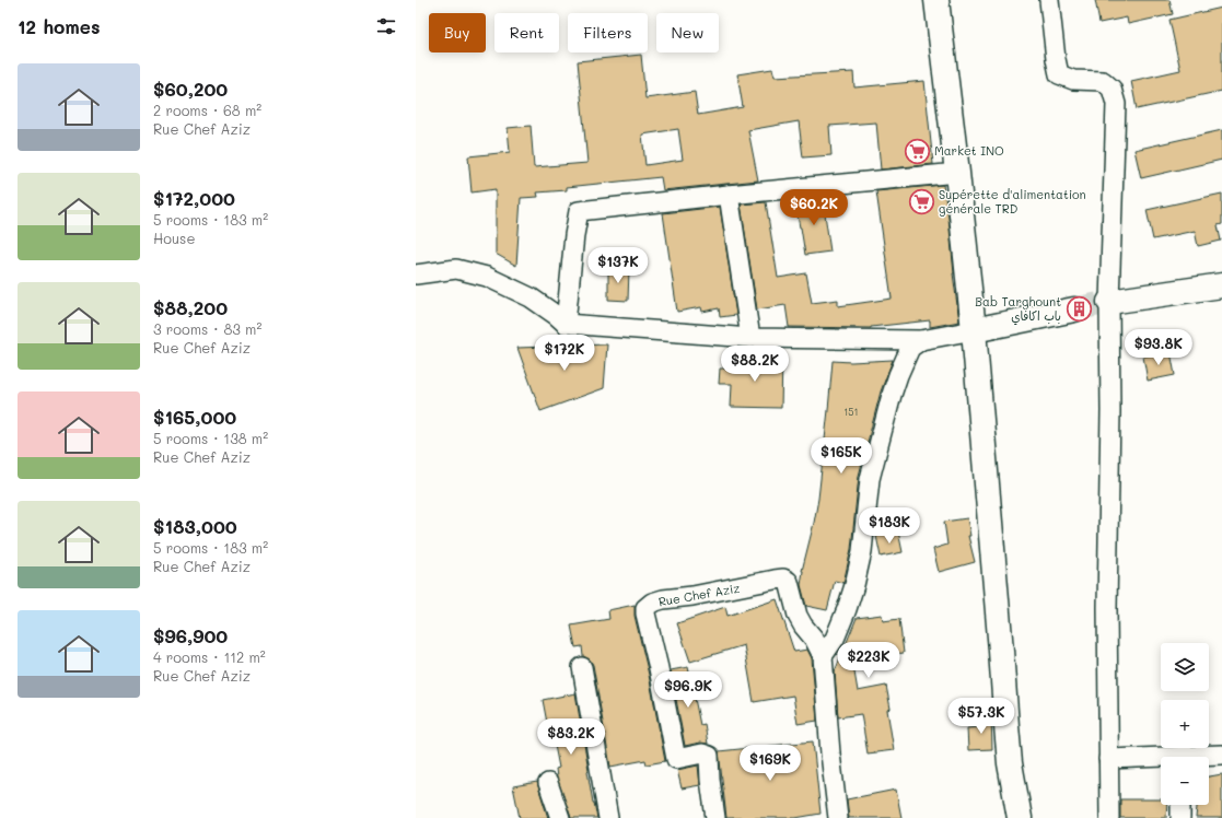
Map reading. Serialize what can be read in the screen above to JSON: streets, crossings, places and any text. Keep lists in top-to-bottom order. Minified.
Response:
{"streets":{"street":["Rue Chef Aziz"]},"places":{"supermarket":["Market INO","Supérette d'alimentation générale TRD"],"building":["Bab Targhount باب اكافاي"]},"house_numbers":["151"],"page":{"heading":"12 homes","chip":["Buy","Rent","Filters","New"],"list":[{"name":"$60,200","note":"2 rooms · 68 m² · Rue Chef Aziz"},{"name":"$172,000","note":"5 rooms · 183 m² · House"},{"name":"$88,200","note":"3 rooms · 83 m² · Rue Chef Aziz"},{"name":"$165,000","note":"5 rooms · 138 m² · Rue Chef Aziz"},{"name":"$183,000","note":"5 rooms · 183 m² · Rue Chef Aziz"},{"name":"$96,900","note":"4 rooms · 112 m² · Rue Chef Aziz"}],"price":["$60.2K","$137K","$93.8K","$172K","$88.2K","$165K","$183K","$223K","$96.9K","$57.3K","$83.2K","$169K"],"map_buttons":["+","−"]}}
